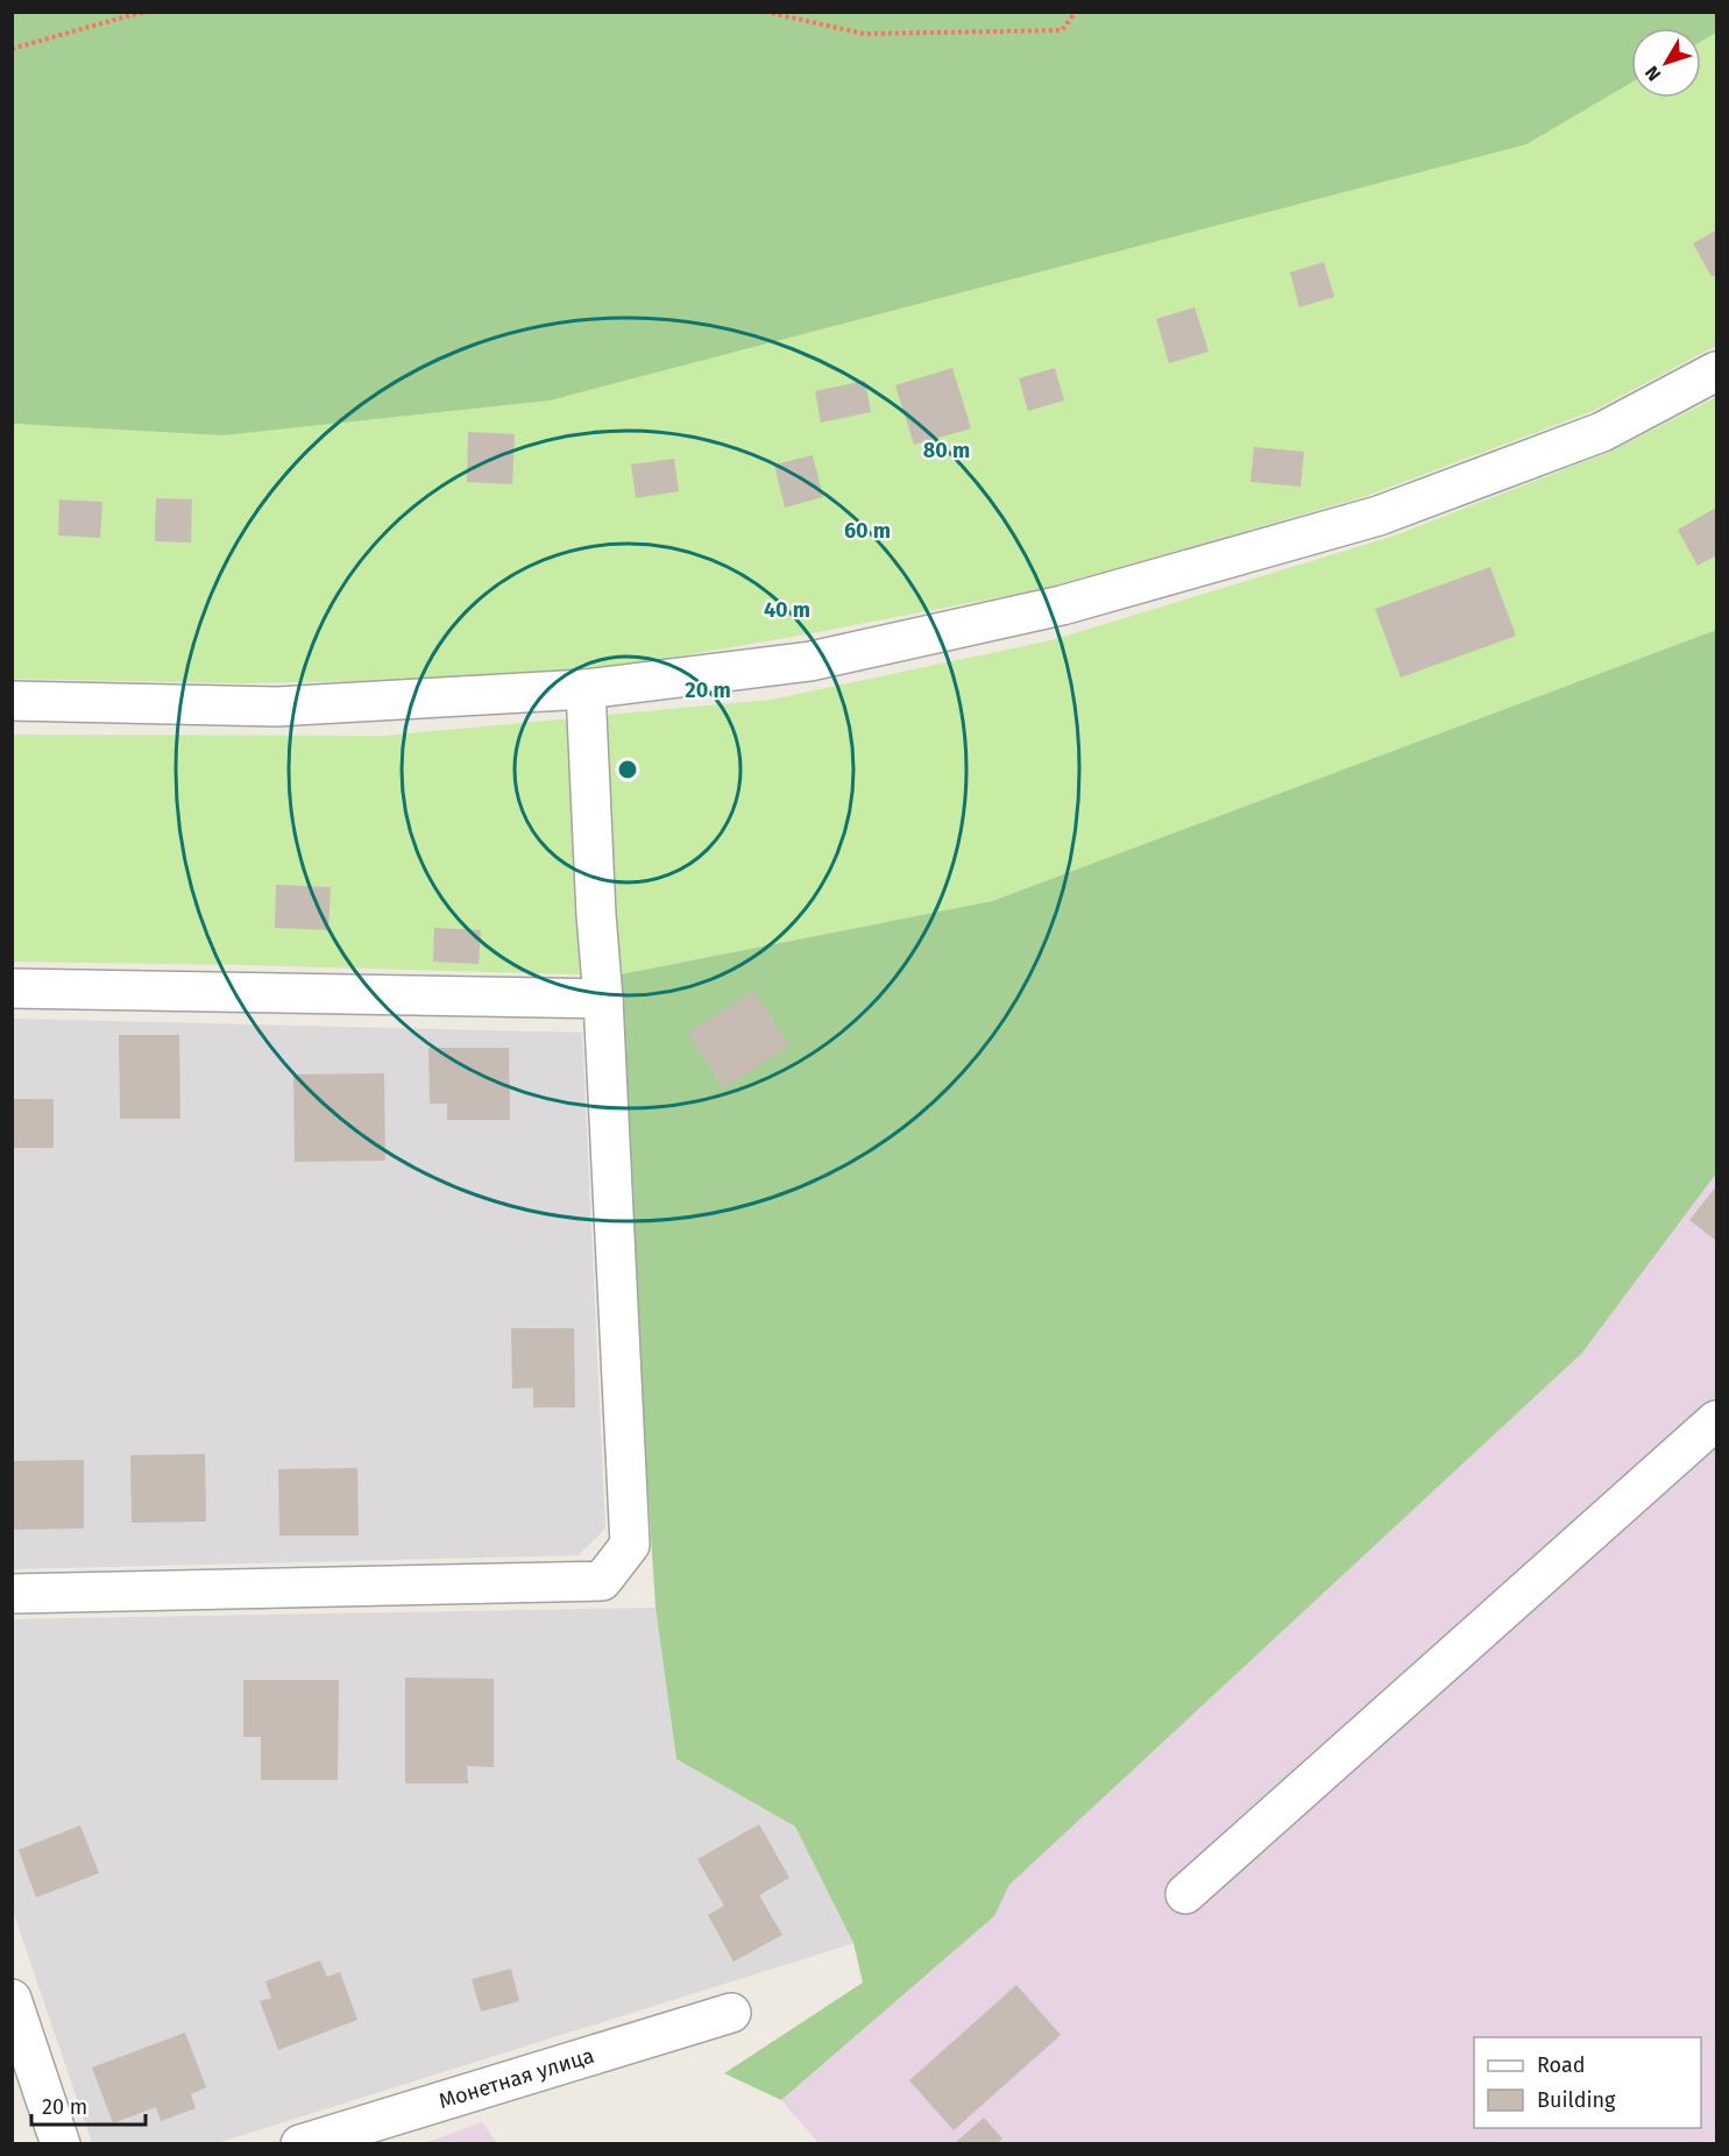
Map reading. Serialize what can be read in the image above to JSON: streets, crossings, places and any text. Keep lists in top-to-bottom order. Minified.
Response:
{"streets":{"street":["Монетная улица"]},"legend":["Road","Building"],"scale_bar":"20 m","north":"bottom left","rings":["80 m","60 m","40 m","20 m"]}
